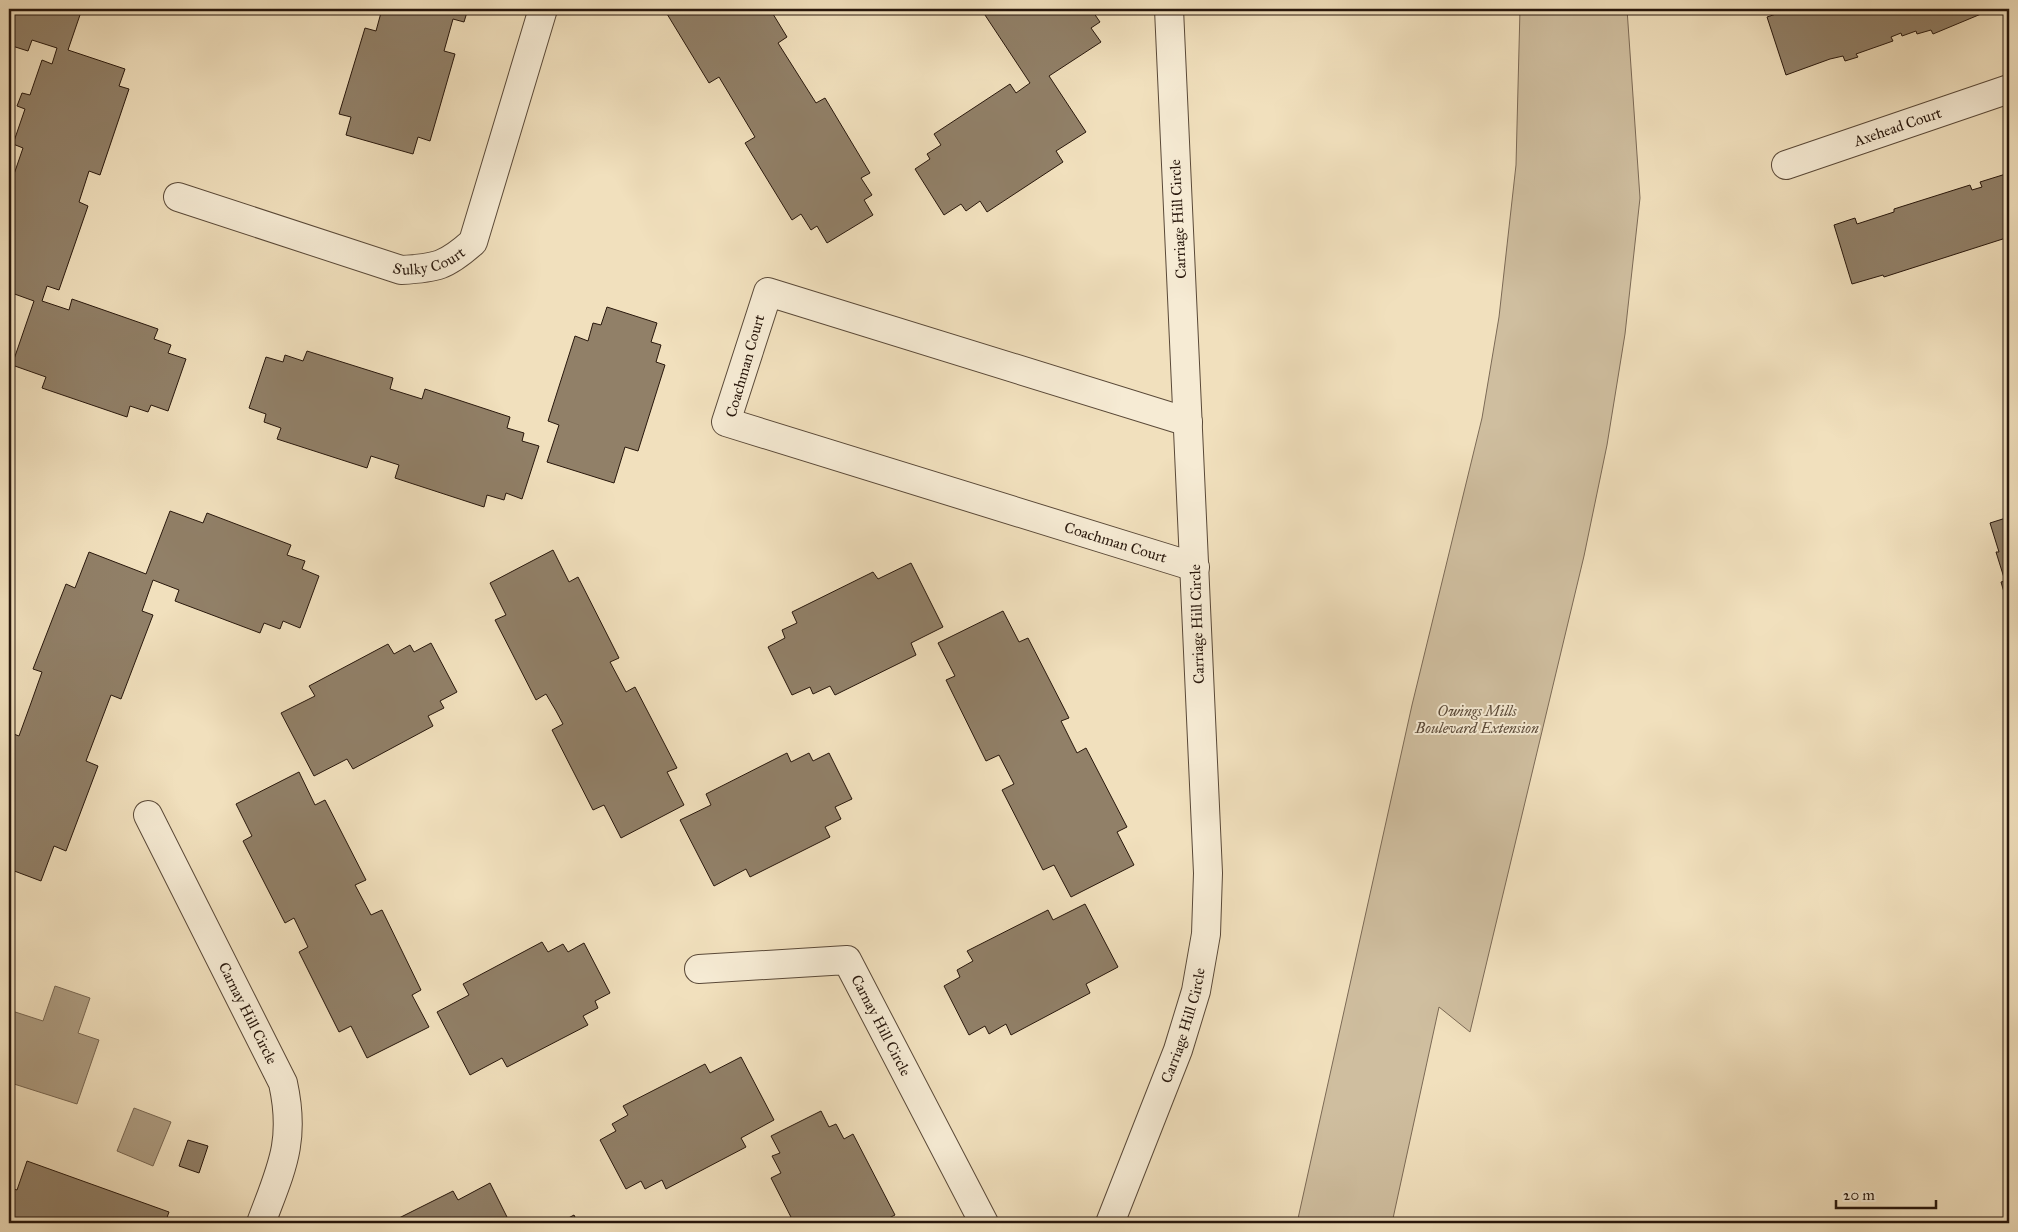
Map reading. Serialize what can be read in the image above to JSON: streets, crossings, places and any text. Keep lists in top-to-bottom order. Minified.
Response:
{"streets":{"street":["Axehead Court","Carriage Hill Circle","Sulky Court","Coachman Court","Carnay Hill Circle"]},"crossings":[["Carriage Hill Circle","Coachman Court"]],"parks":["Owings Mills Boulevard Extension"],"scale_bar":"20 m"}
